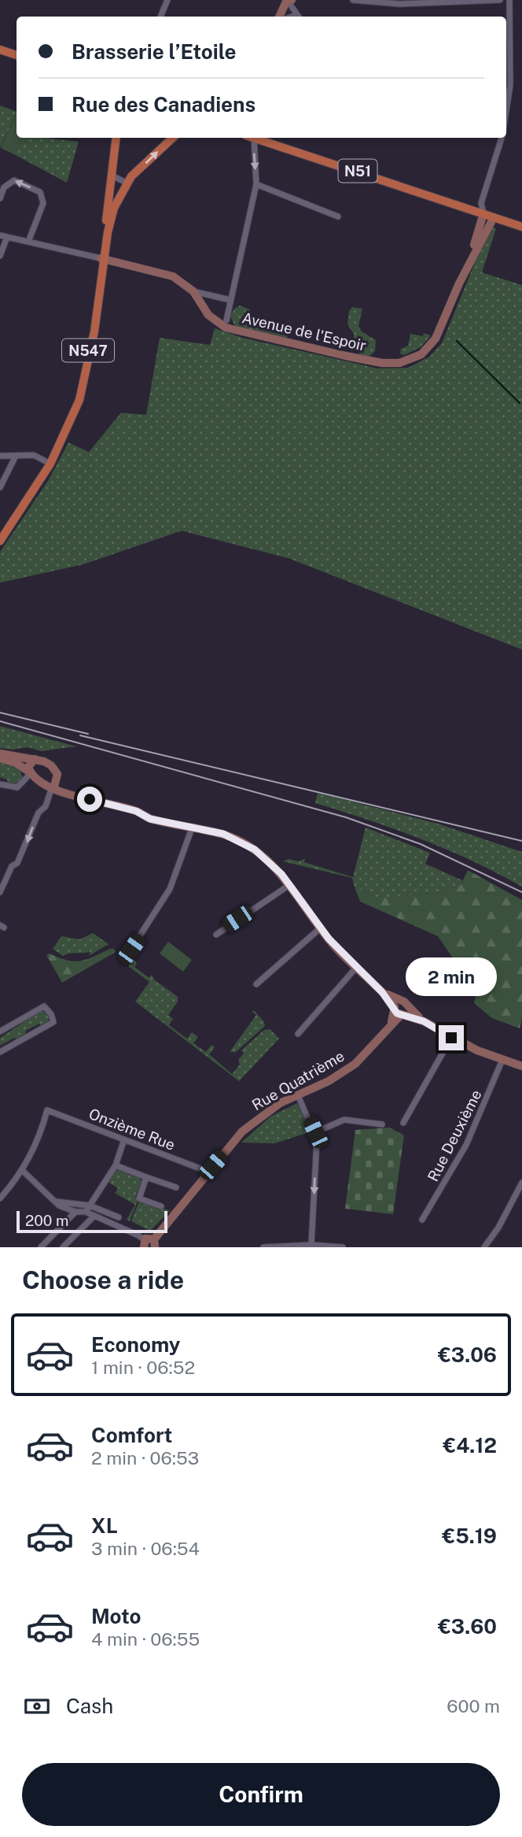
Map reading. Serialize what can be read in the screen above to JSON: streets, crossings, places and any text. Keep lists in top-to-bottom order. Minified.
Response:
{"streets":{"main road":["N51","N547"],"street":["Avenue de l'Espoir","Rue Quatrième","Onzième Rue","Rue Deuxième"]},"crossings":[["Avenue de l'Espoir","N547"],["Rue Quatrième","Onzième Rue"]],"scale_bar":"200 m","page":{"banner":["Brasserie l’Etoile","Rue des Canadiens"],"bubble":"2 min","scale":"200 m","heading":"Choose a ride","list":[{"name":"Economy","note":"1 min · 06:52","value":"€3.06"},{"name":"Comfort","note":"2 min · 06:53","value":"€4.12"},{"name":"XL","note":"3 min · 06:54","value":"€5.19"},{"name":"Moto","note":"4 min · 06:55","value":"€3.60"}],"pay":["Cash","600 m"],"buttons":"Confirm"}}
